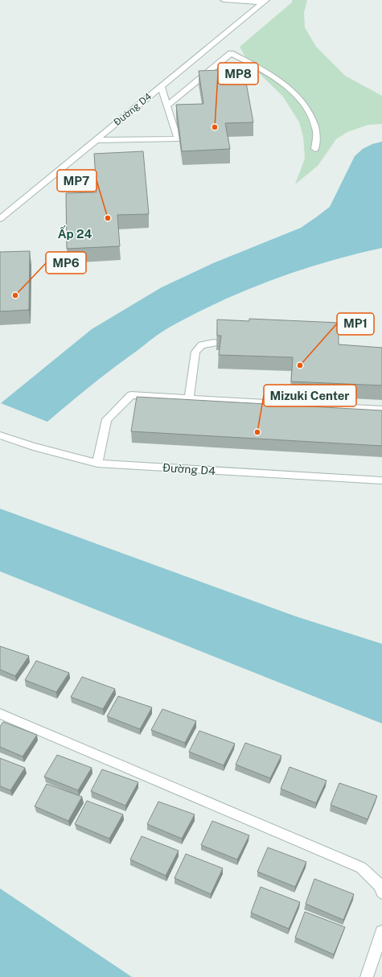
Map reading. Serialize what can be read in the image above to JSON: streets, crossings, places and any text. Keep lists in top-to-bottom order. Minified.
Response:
{"streets":{"street":["Đường D4"]},"districts":["Ấp 24"],"places":["MP8","MP7","MP6","MP1","Mizuki Center"]}
